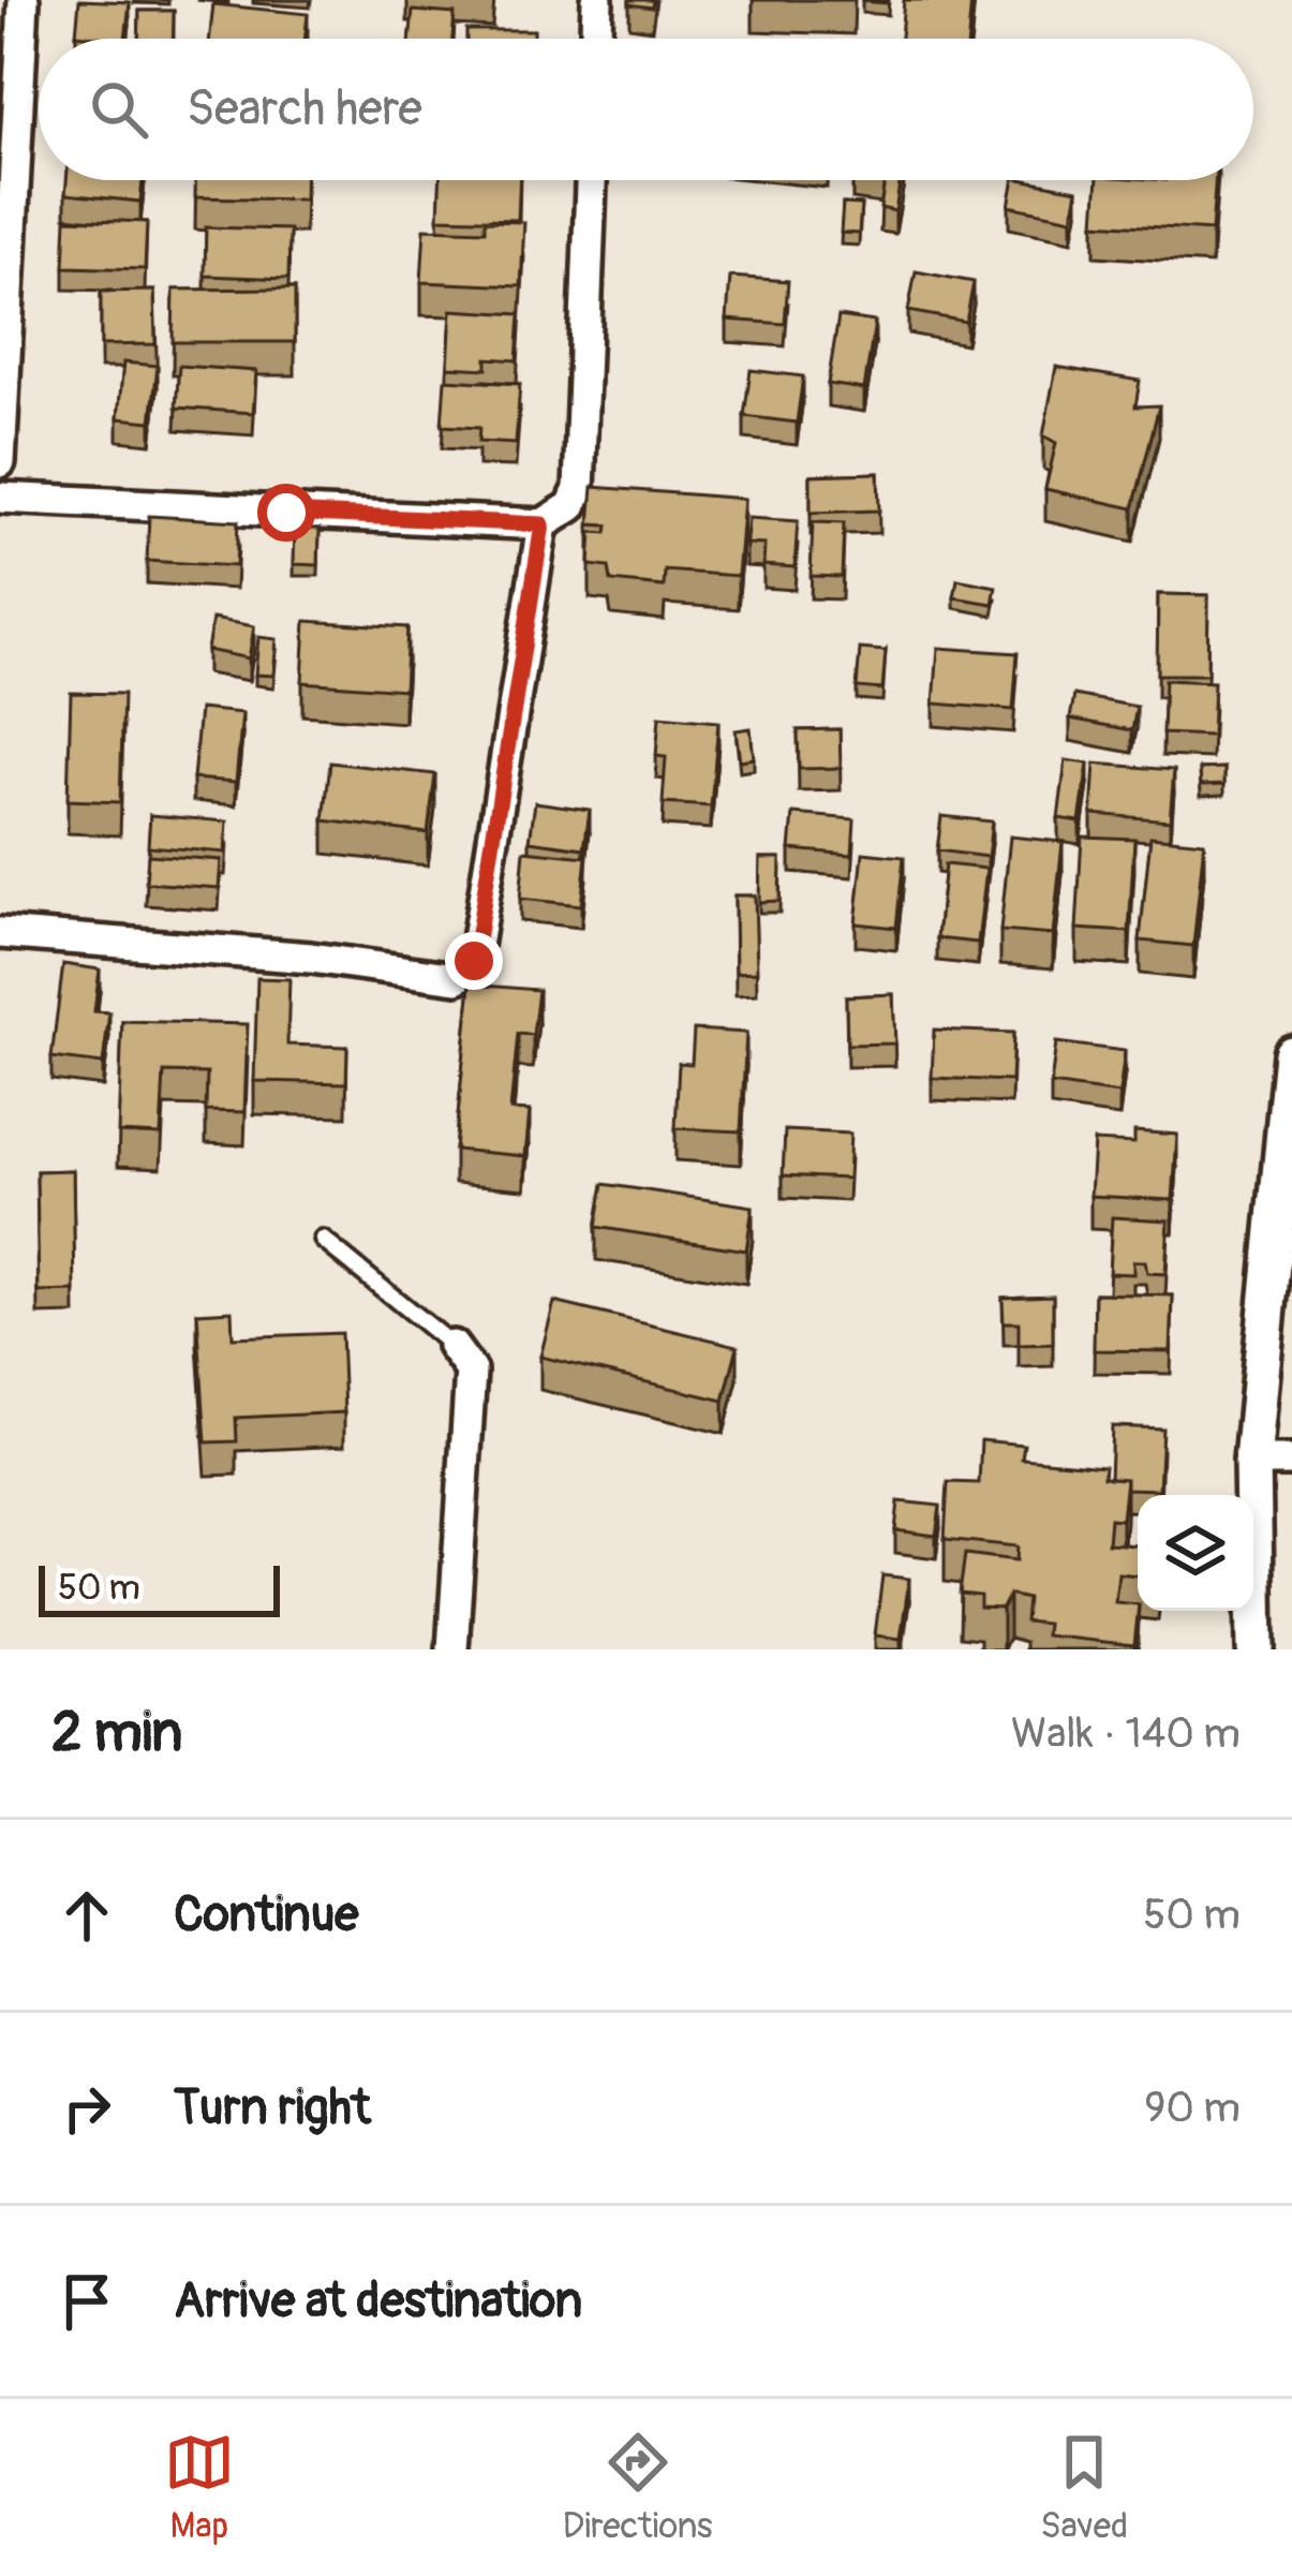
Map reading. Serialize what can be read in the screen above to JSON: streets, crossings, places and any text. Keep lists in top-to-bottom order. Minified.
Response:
{"scale_bar":"50 m","page":{"search":"Search here","scale":"50 m","heading":["2 min","Walk · 140 m"],"list":[["Continue","50 m"],["Turn right","90 m"],"Arrive at destination"],"nav":["Map","Directions","Saved"]}}
